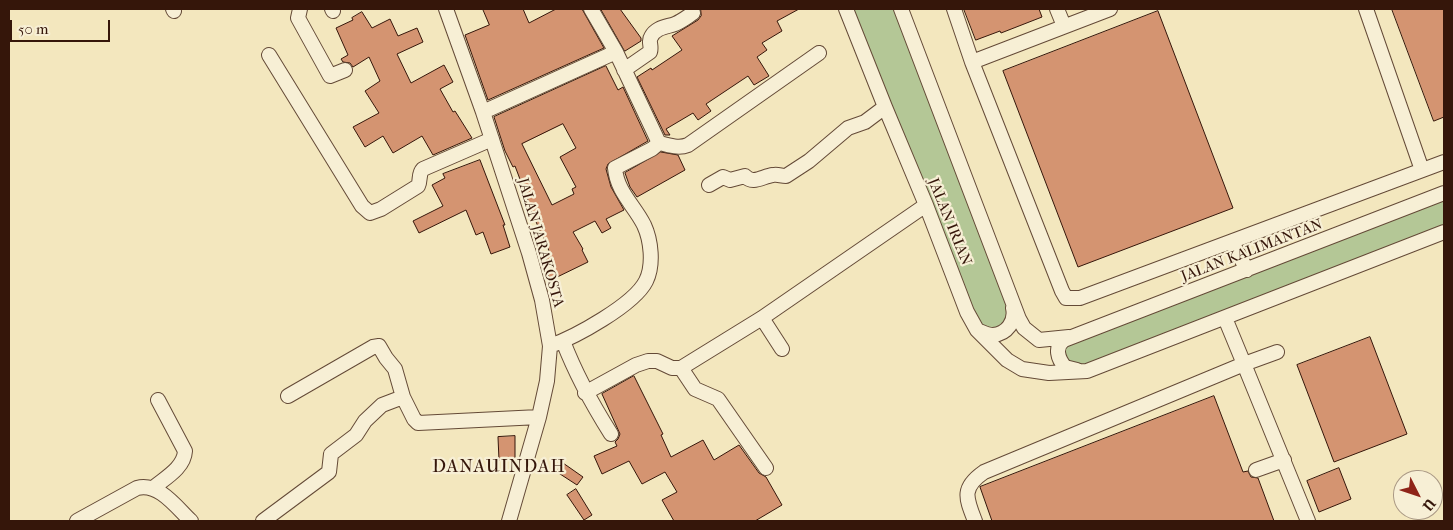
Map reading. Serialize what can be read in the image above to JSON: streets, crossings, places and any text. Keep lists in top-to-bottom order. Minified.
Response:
{"streets":{"street":["JALAN IRIAN","JALAN JARAKOSTA","JALAN KALIMANTAN"]},"crossings":[["JALAN IRIAN","JALAN KALIMANTAN"]],"districts":["DANAUINDAH"],"scale_bar":"50 m","north":"bottom right"}
